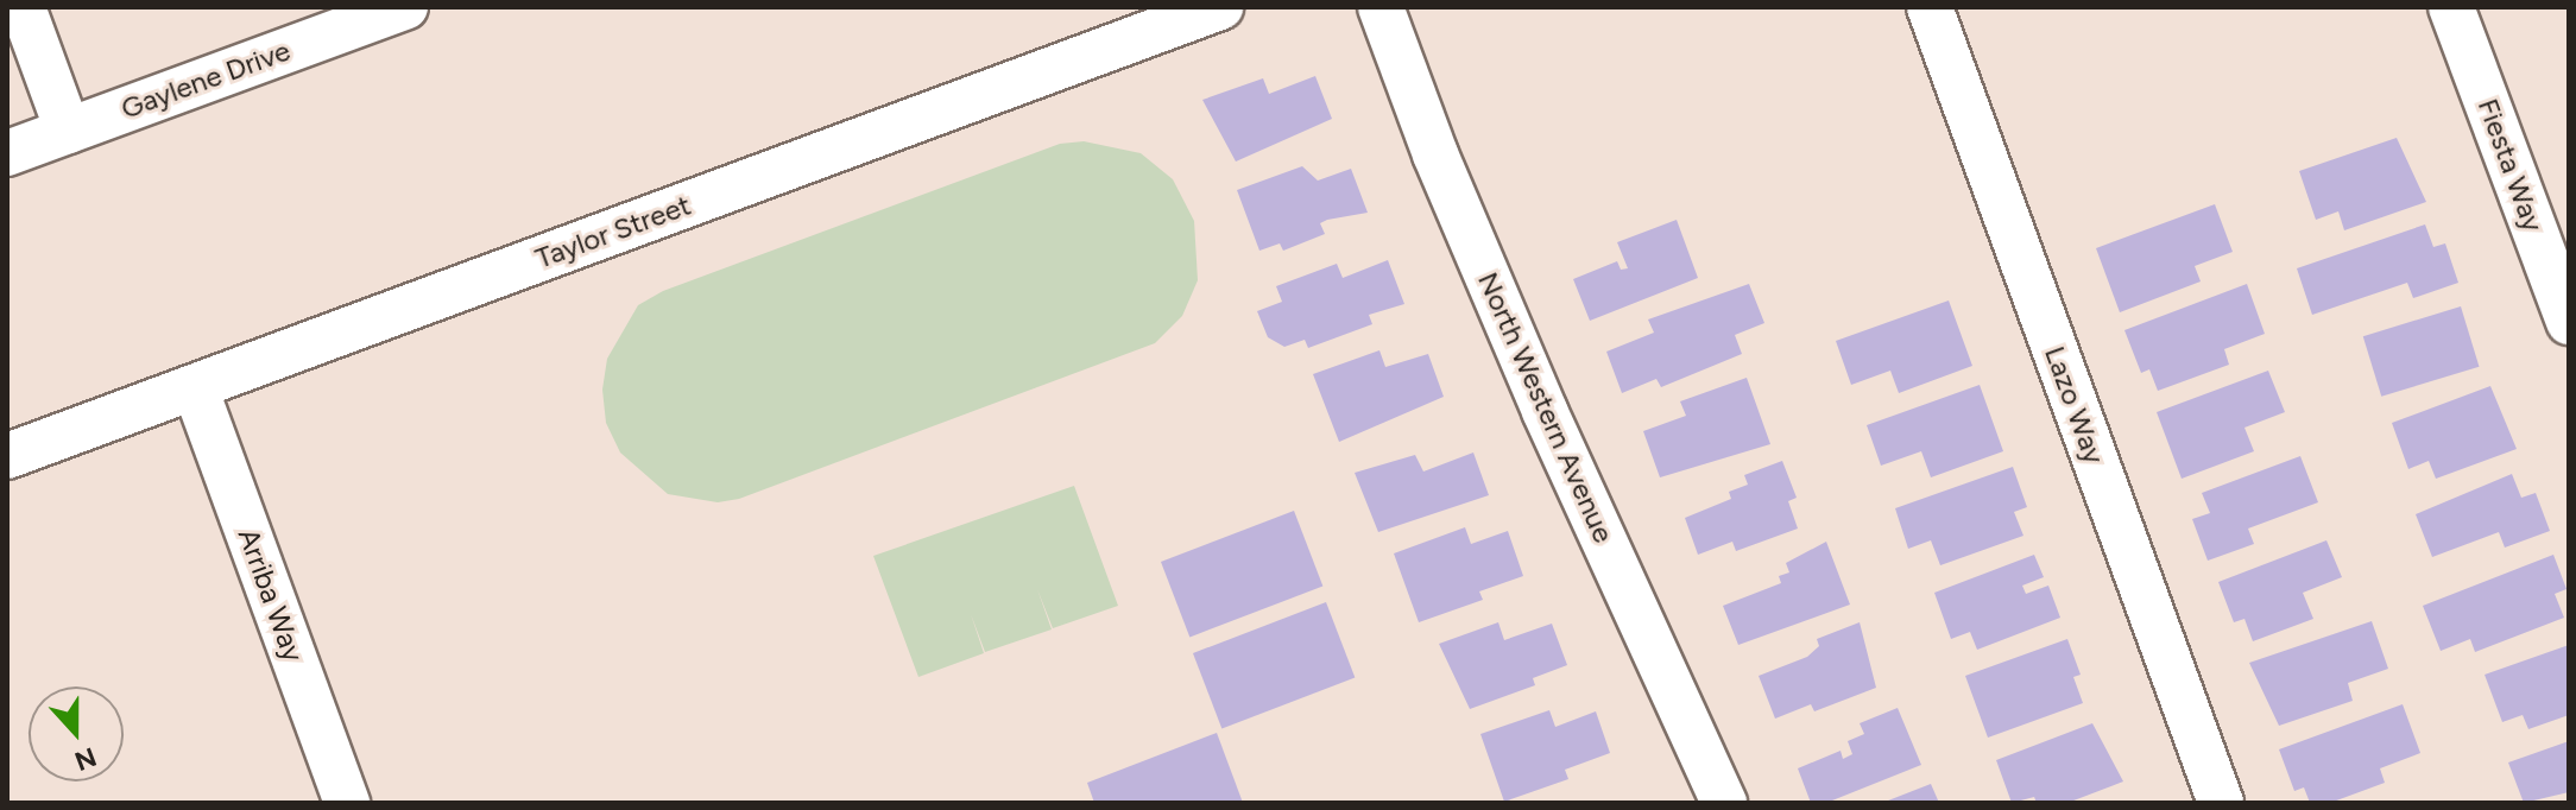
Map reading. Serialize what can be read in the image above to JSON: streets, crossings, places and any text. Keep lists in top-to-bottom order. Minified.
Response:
{"streets":{"street":["Gaylene Drive","Fiesta Way","Taylor Street","Lazo Way","North Western Avenue","Arriba Way"]},"crossings":[["Taylor Street","Arriba Way"]],"north":"bottom"}
